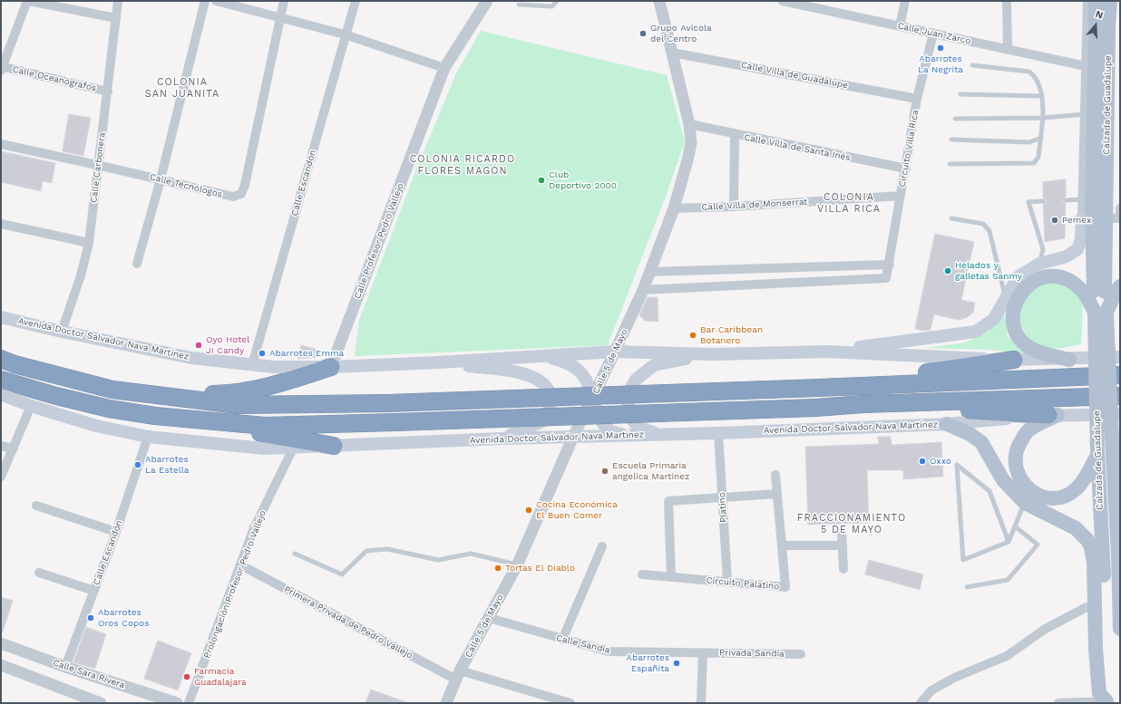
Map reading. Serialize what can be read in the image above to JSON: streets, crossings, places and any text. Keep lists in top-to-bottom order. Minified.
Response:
{"streets":{"main road":["Calzada de Guadalupe","Avenida Doctor Salvador Nava Martínez"],"street":["Calle Juan Zarco","Calle Villa de Guadalupe","Calle Oceanógrafos","Calle Villa de Santa Inés","Circuito Villa Rica","Calle Carbonera","Calle Escandón","Calle Tecnólogos","Calle Villa de Monserrat","Calle Profesor Pedro Vallejo","Calle 5 de Mayo","Platino","Circuito Palatino","Prolongación Profesor Pedro Vallejo","Primera Privada de Pedro Vallejo","Calle Sandía","Privada Sandía","Calle Sara Rivera"]},"crossings":[["Calle Juan Zarco","Circuito Villa Rica"],["Calle Villa de Guadalupe","Circuito Villa Rica"],["Calle Villa de Guadalupe","Calle 5 de Mayo"],["Calle Oceanógrafos","Calle Carbonera"],["Calle Villa de Santa Inés","Circuito Villa Rica"],["Calle Villa de Santa Inés","Calle 5 de Mayo"],["Circuito Villa Rica","Calle Villa de Monserrat"],["Circuito Villa Rica","Calle 5 de Mayo"],["Calle Carbonera","Calle Tecnólogos"],["Calle Carbonera","Avenida Doctor Salvador Nava Martínez"],["Calle Escandón","Avenida Doctor Salvador Nava Martínez"],["Calle Escandón","Calle Sara Rivera"],["Calle Villa de Monserrat","Calle 5 de Mayo"],["Calle Profesor Pedro Vallejo","Avenida Doctor Salvador Nava Martínez"],["Avenida Doctor Salvador Nava Martínez","Calle 5 de Mayo"],["Avenida Doctor Salvador Nava Martínez","Platino"],["Avenida Doctor Salvador Nava Martínez","Prolongación Profesor Pedro Vallejo"],["Calle 5 de Mayo","Primera Privada de Pedro Vallejo"],["Calle 5 de Mayo","Calle Sandía"],["Platino","Circuito Palatino"],["Prolongación Profesor Pedro Vallejo","Primera Privada de Pedro Vallejo"],["Calle Sandía","Privada Sandía"]],"districts":["COLONIA SAN JUANITA","COLONIA RICARDO FLORES MAGÓN","COLONIA VILLA RICA","FRACCIONAMIENTO 5 DE MAYO"],"places":["Grupo Avicola del Centro","Abarrotes La Negrita","Club Deportivo 2000","Pemex","Helados y galletas Sanmy","Bar Caribbean Botanero","Oyo Hotel JI Candy","Abarrotes Emma","Oxxo","Abarrotes La Estella","Escuela Primaria angelica Martinez","Cocina Económica El Buen Comer","Tortas El Diablo","Abarrotes Oros Copos","Abarrotes Españita","Farmacia Guadalajara"],"north":"top"}
